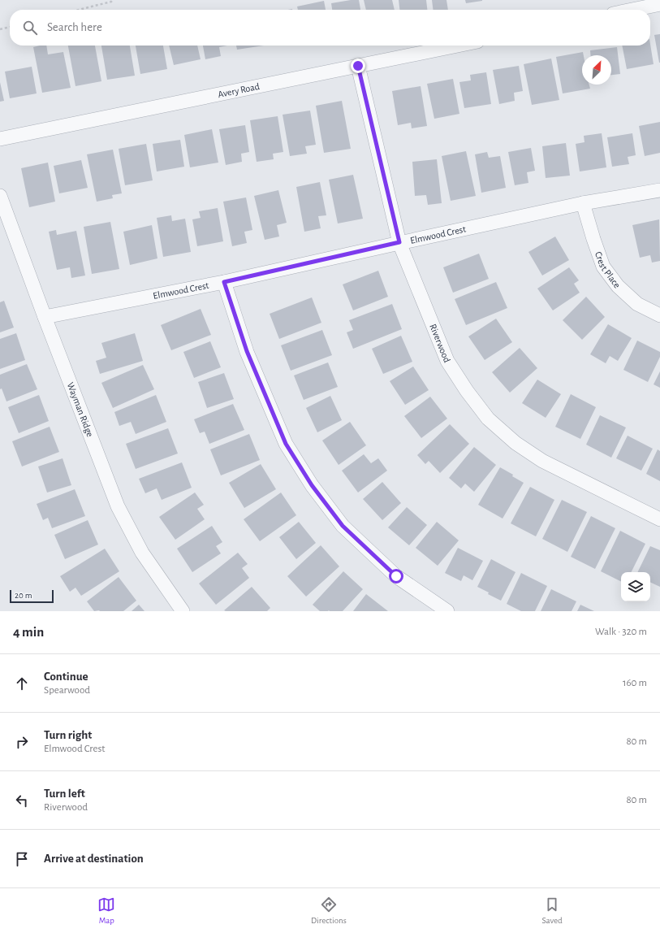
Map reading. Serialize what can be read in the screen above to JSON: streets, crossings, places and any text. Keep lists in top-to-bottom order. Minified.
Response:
{"streets":{"street":["Avery Road","Elmwood Crest","Crest Place","Riverwood","Wayman Ridge"]},"crossings":[["Avery Road","Riverwood"],["Elmwood Crest","Crest Place"],["Elmwood Crest","Riverwood"],["Elmwood Crest","Wayman Ridge"]],"scale_bar":"20 m","north":"top right","page":{"search":"Search here","scale":"20 m","heading":["4 min","Walk · 320 m"],"list":[["Continue","Spearwood","160 m"],["Turn right","Elmwood Crest","80 m"],["Turn left","Riverwood","80 m"],"Arrive at destination"],"nav":["Map","Directions","Saved"]}}
